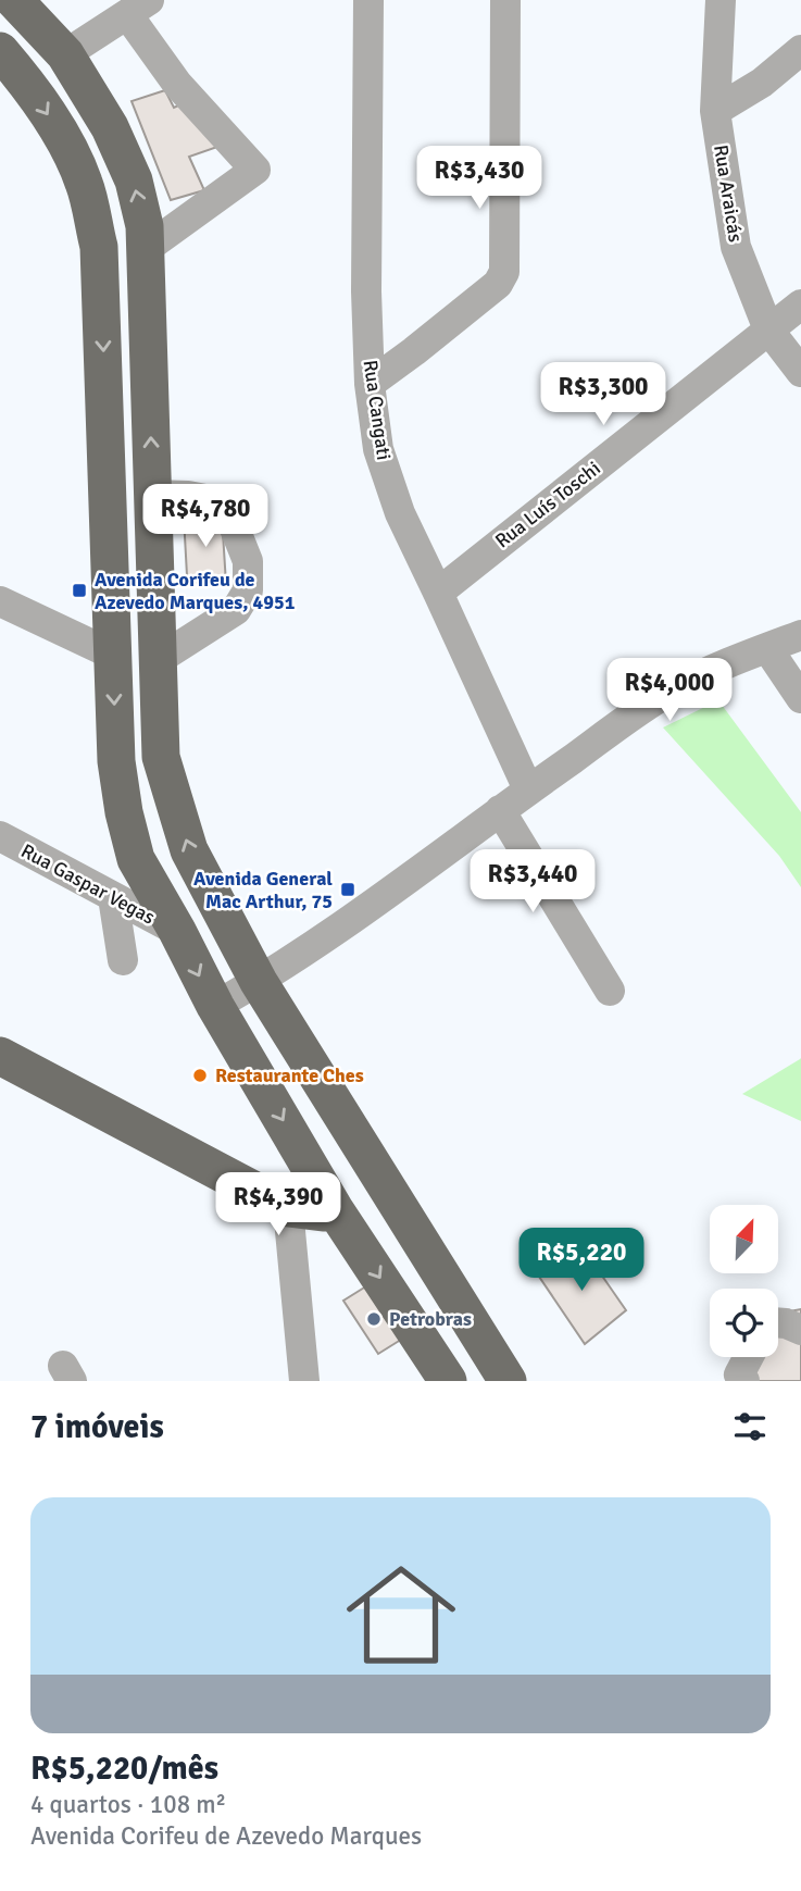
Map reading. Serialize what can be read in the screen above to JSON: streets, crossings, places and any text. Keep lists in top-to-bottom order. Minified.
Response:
{"streets":{"street":["Rua Araicás","Rua Cangati","Rua Luís Toschi","Rua Gaspar Vegas"]},"crossings":[["Rua Araicás","Rua Luís Toschi"],["Rua Cangati","Rua Luís Toschi"]],"places":{"transit":["Avenida Corifeu de Azevedo Marques, 4951","Avenida General Mac Arthur, 75"],"other":["Restaurante Ches","Petrobras"]},"north":"top right","page":{"price":["R$3,430","R$3,300","R$4,780","R$4,000","R$3,440","R$4,390","R$5,220"],"heading":"7 imóveis","list":[{"name":"R$5,220/mês","note":"4 quartos · 108 m² · Avenida Corifeu de Azevedo Marques"}]}}
